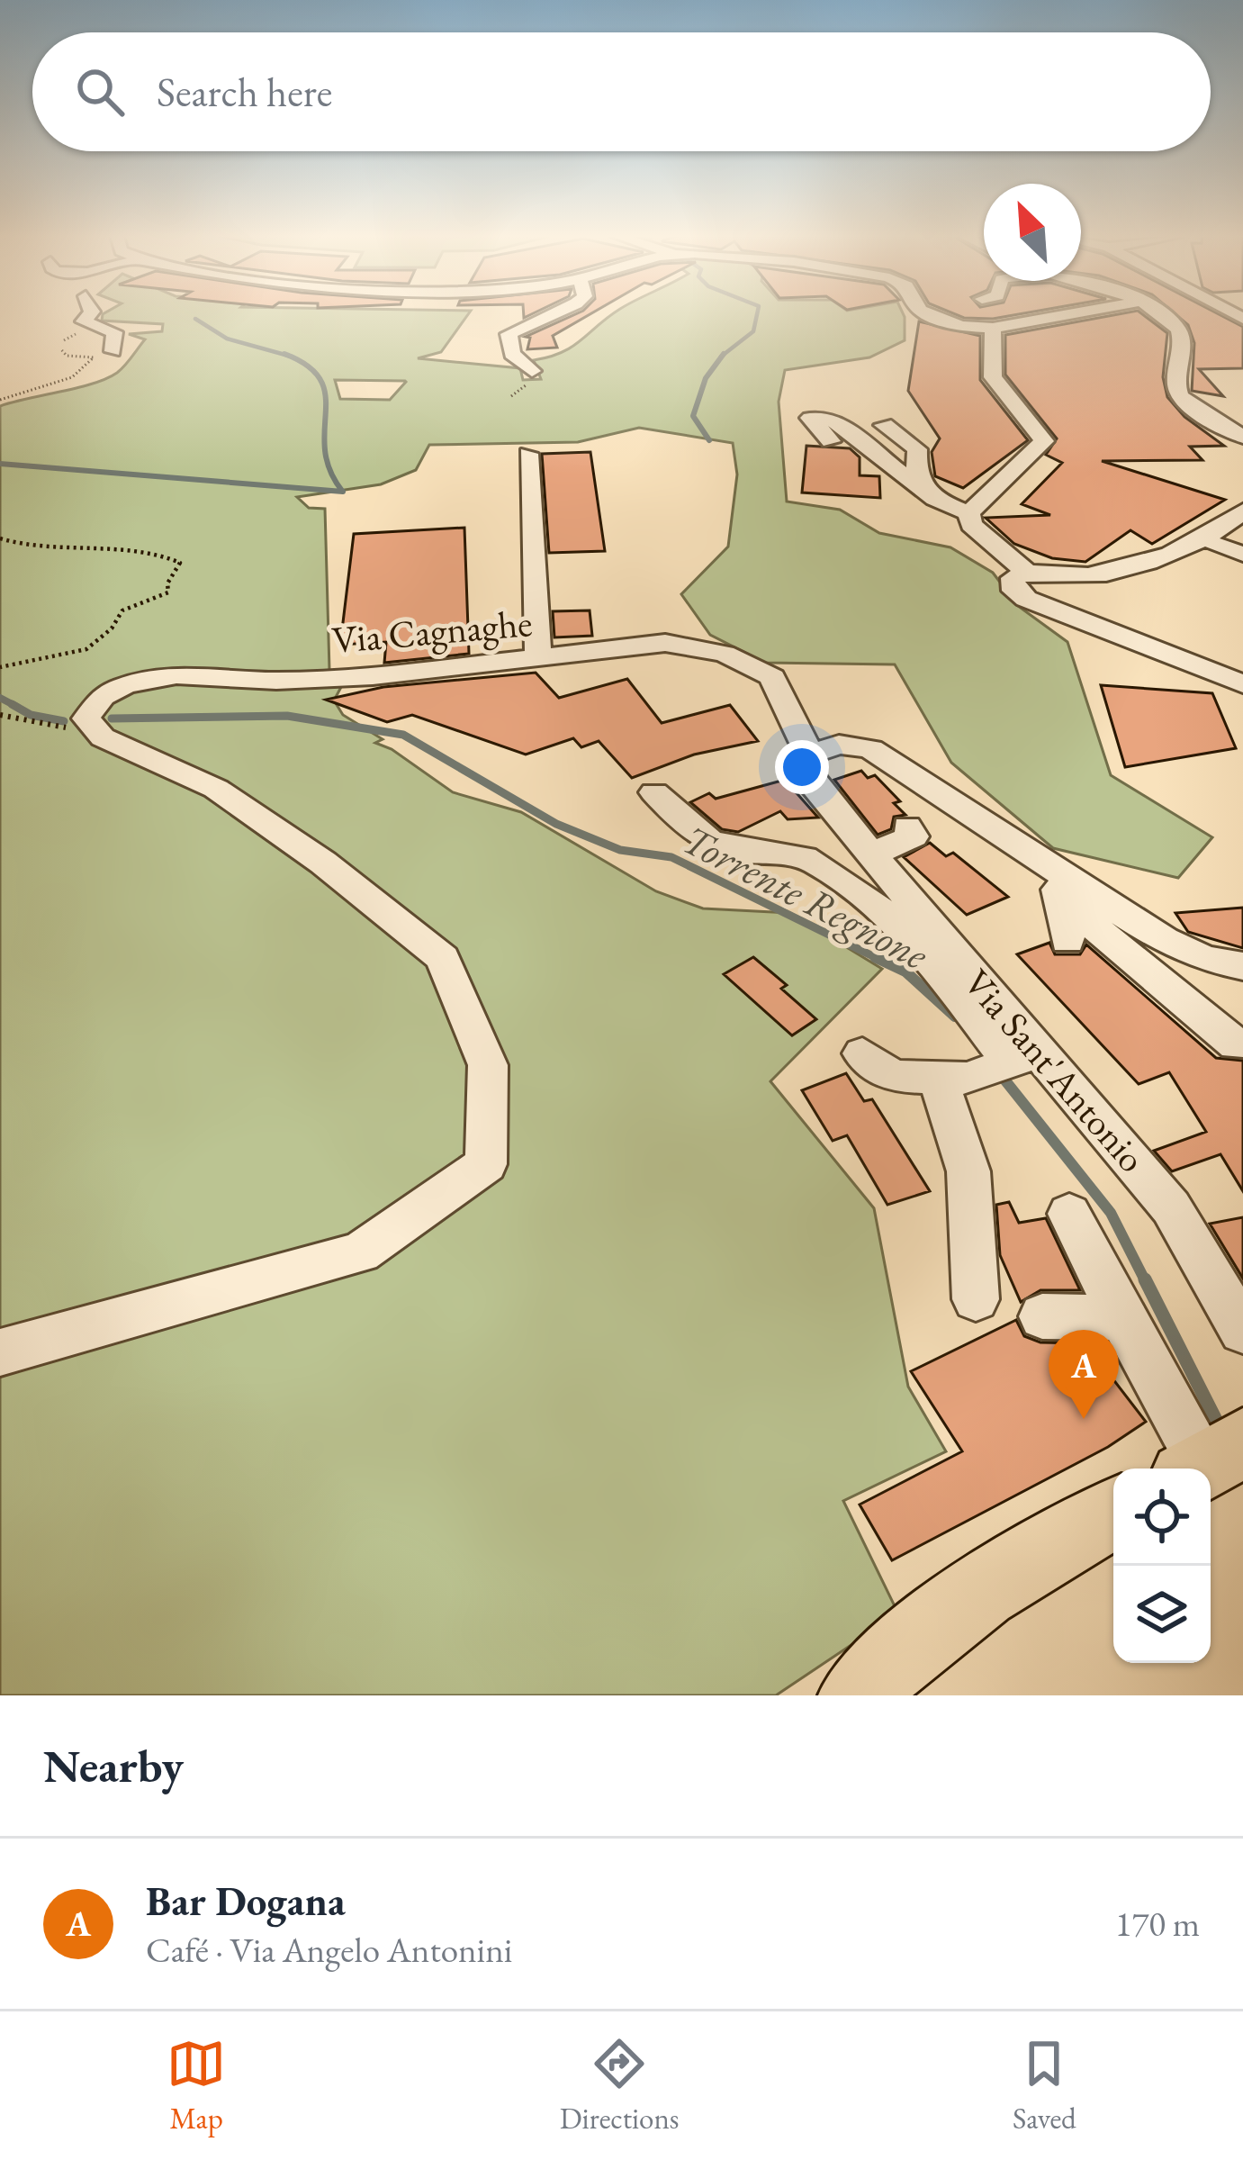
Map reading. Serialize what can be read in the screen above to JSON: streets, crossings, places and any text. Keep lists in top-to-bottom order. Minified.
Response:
{"streets":{"street":["Via Cagnaghe","Via Sant'Antonio"]},"crossings":[["Via Cagnaghe","Via Sant'Antonio"]],"water":["Torrente Regnone"],"north":"top left","page":{"search":"Search here","pins":"A","heading":"Nearby","list":[{"mark":"A","name":"Bar Dogana","note":"Café · Via Angelo Antonini","value":"170 m"}],"nav":["Map","Directions","Saved"]}}
